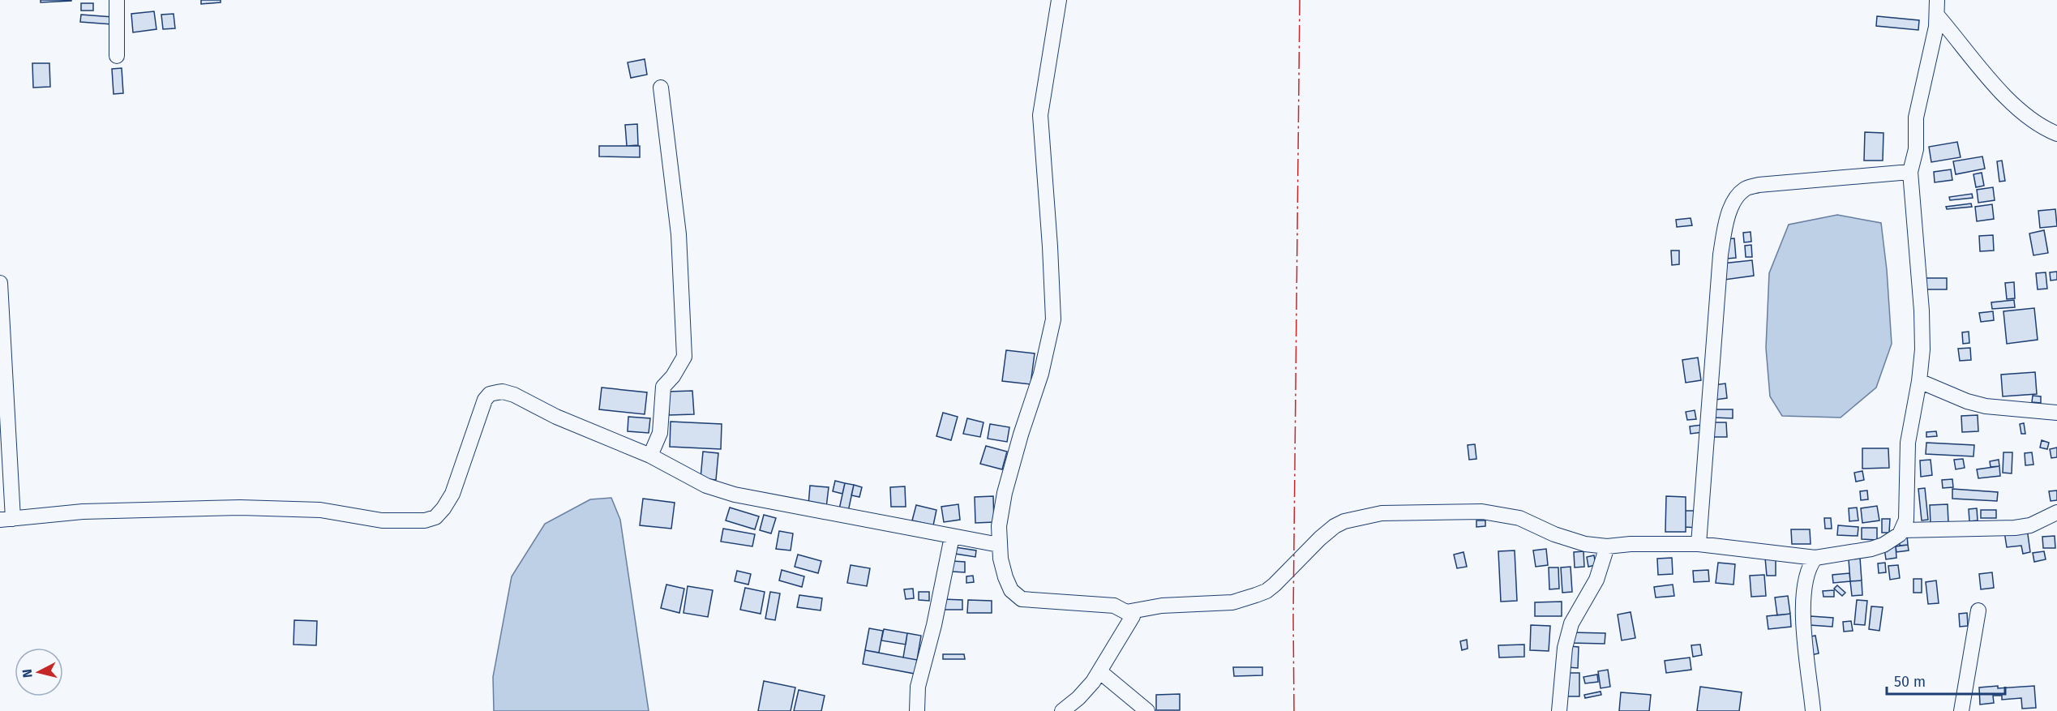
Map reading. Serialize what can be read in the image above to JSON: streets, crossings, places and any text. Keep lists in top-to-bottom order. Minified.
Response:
{"scale_bar":"50 m","north":"left"}
